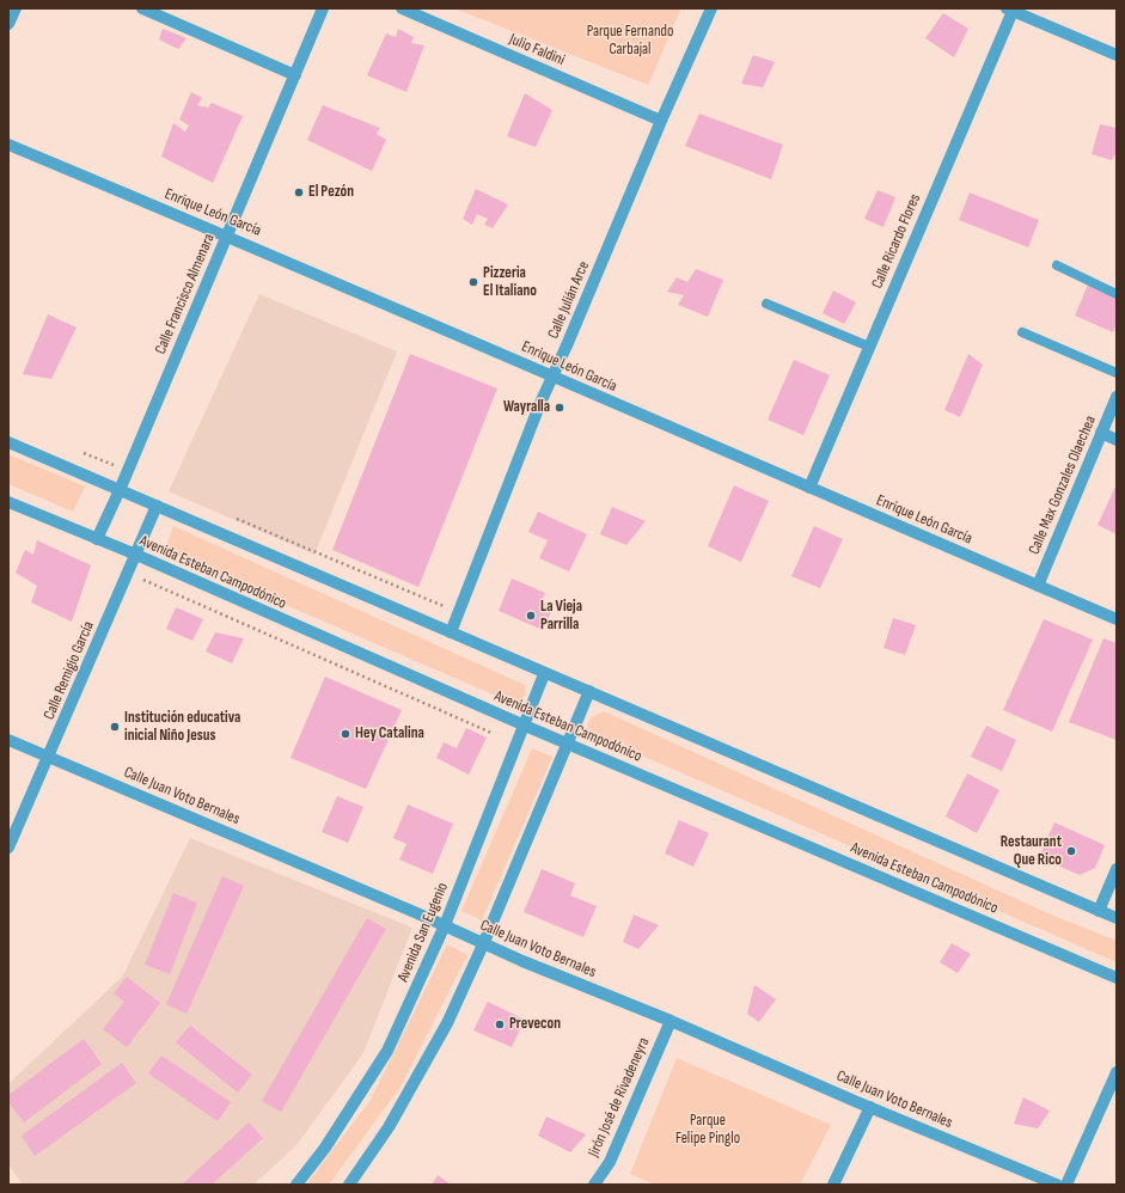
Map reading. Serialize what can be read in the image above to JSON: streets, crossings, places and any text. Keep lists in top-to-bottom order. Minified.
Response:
{"streets":{"street":["Julio Faldini","Enrique León García","Calle Ricardo Flores","Calle Francisco Almenara","Calle Julián Arce","Calle Max Gonzales Olaechea","Avenida Esteban Campodónico","Calle Remigio García","Calle Juan Voto Bernales","Avenida San Eugenio","Jirón José de Rivadeneyra"]},"crossings":[["Julio Faldini","Calle Julián Arce"],["Enrique León García","Calle Ricardo Flores"],["Enrique León García","Calle Francisco Almenara"],["Enrique León García","Calle Julián Arce"],["Enrique León García","Calle Max Gonzales Olaechea"],["Calle Francisco Almenara","Avenida Esteban Campodónico"],["Avenida Esteban Campodónico","Calle Remigio García"],["Avenida Esteban Campodónico","Avenida San Eugenio"],["Calle Remigio García","Calle Juan Voto Bernales"],["Calle Juan Voto Bernales","Avenida San Eugenio"],["Calle Juan Voto Bernales","Jirón José de Rivadeneyra"]],"parks":["Parque Fernando Carbajal","Parque Felipe Pinglo"],"places":["El Pezón","Pizzeria El Italiano","Wayralla","La Vieja Parrilla","Institución educativa inicial Niño Jesus","Hey Catalina","Restaurant Que Rico","Prevecon"]}
